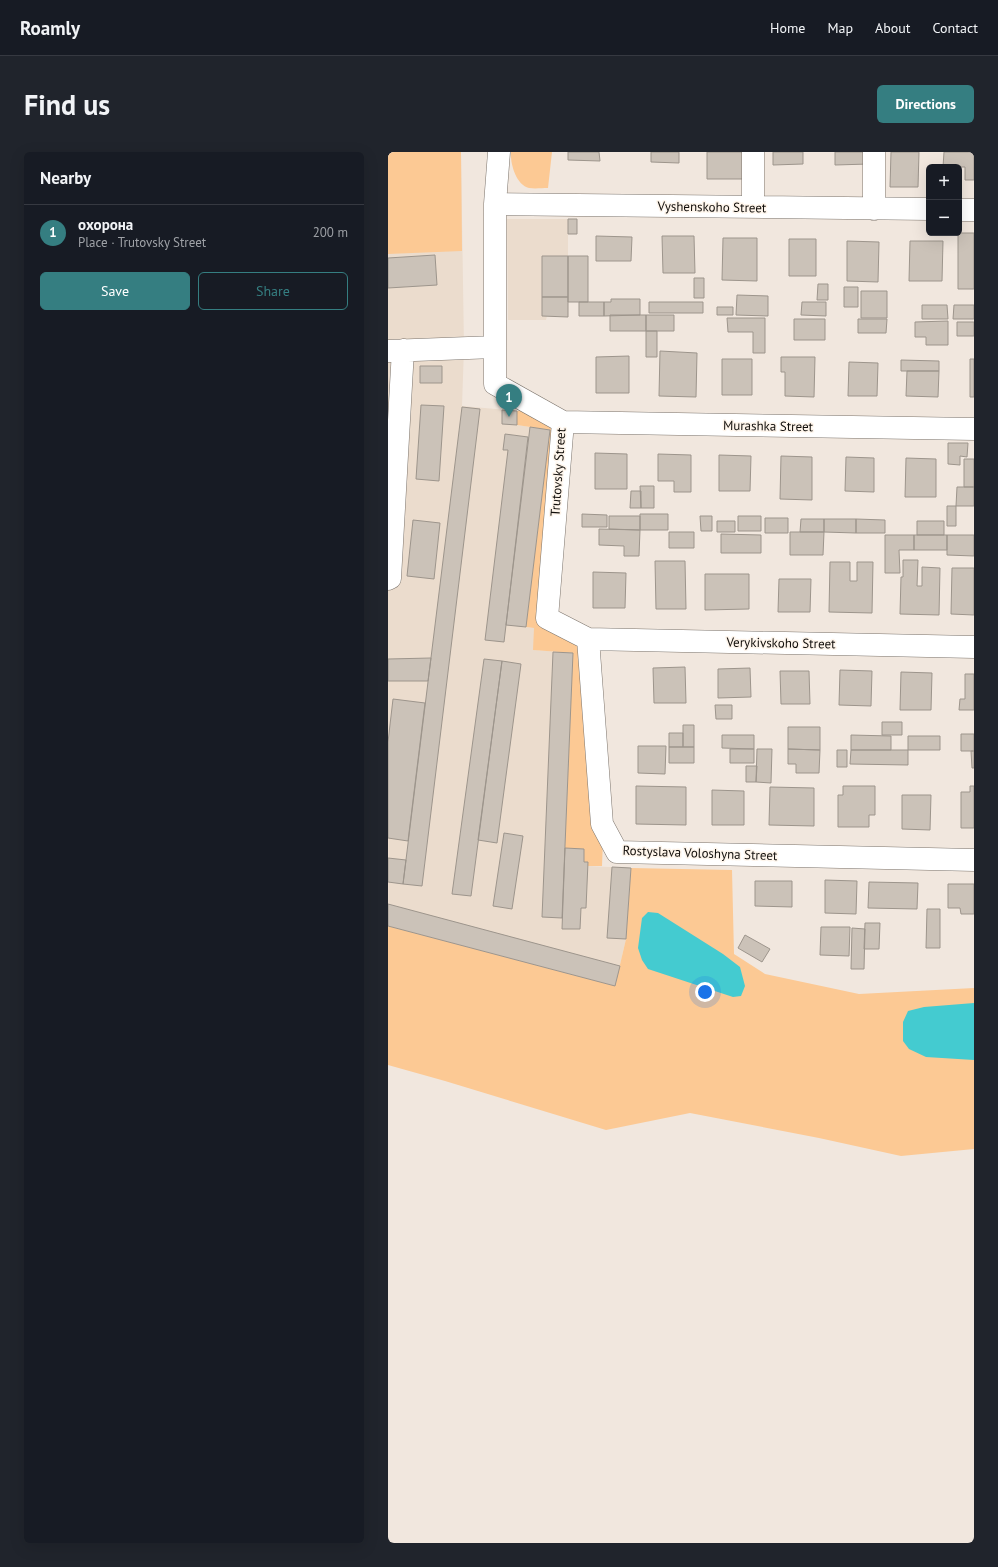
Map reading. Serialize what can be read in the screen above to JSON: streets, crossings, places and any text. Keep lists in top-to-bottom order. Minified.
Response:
{"streets":{"street":["Vyshenskoho Street","Murashka Street","Trutovsky Street","Verykivskoho Street","Rostyslava Voloshyna Street"]},"crossings":[["Vyshenskoho Street","Trutovsky Street"],["Murashka Street","Trutovsky Street"],["Trutovsky Street","Verykivskoho Street"],["Trutovsky Street","Rostyslava Voloshyna Street"],["Verykivskoho Street","Rostyslava Voloshyna Street"]],"page":{"header":"Roamly","nav":["Home","Map","About","Contact"],"buttons":["Directions",["Save","Share"]],"title":"Find us","heading":"Nearby","map_buttons":["+","−"],"list":[{"mark":"1","name":"охорона","note":"Place · Trutovsky Street","value":"200 m"}],"pins":"1"}}
